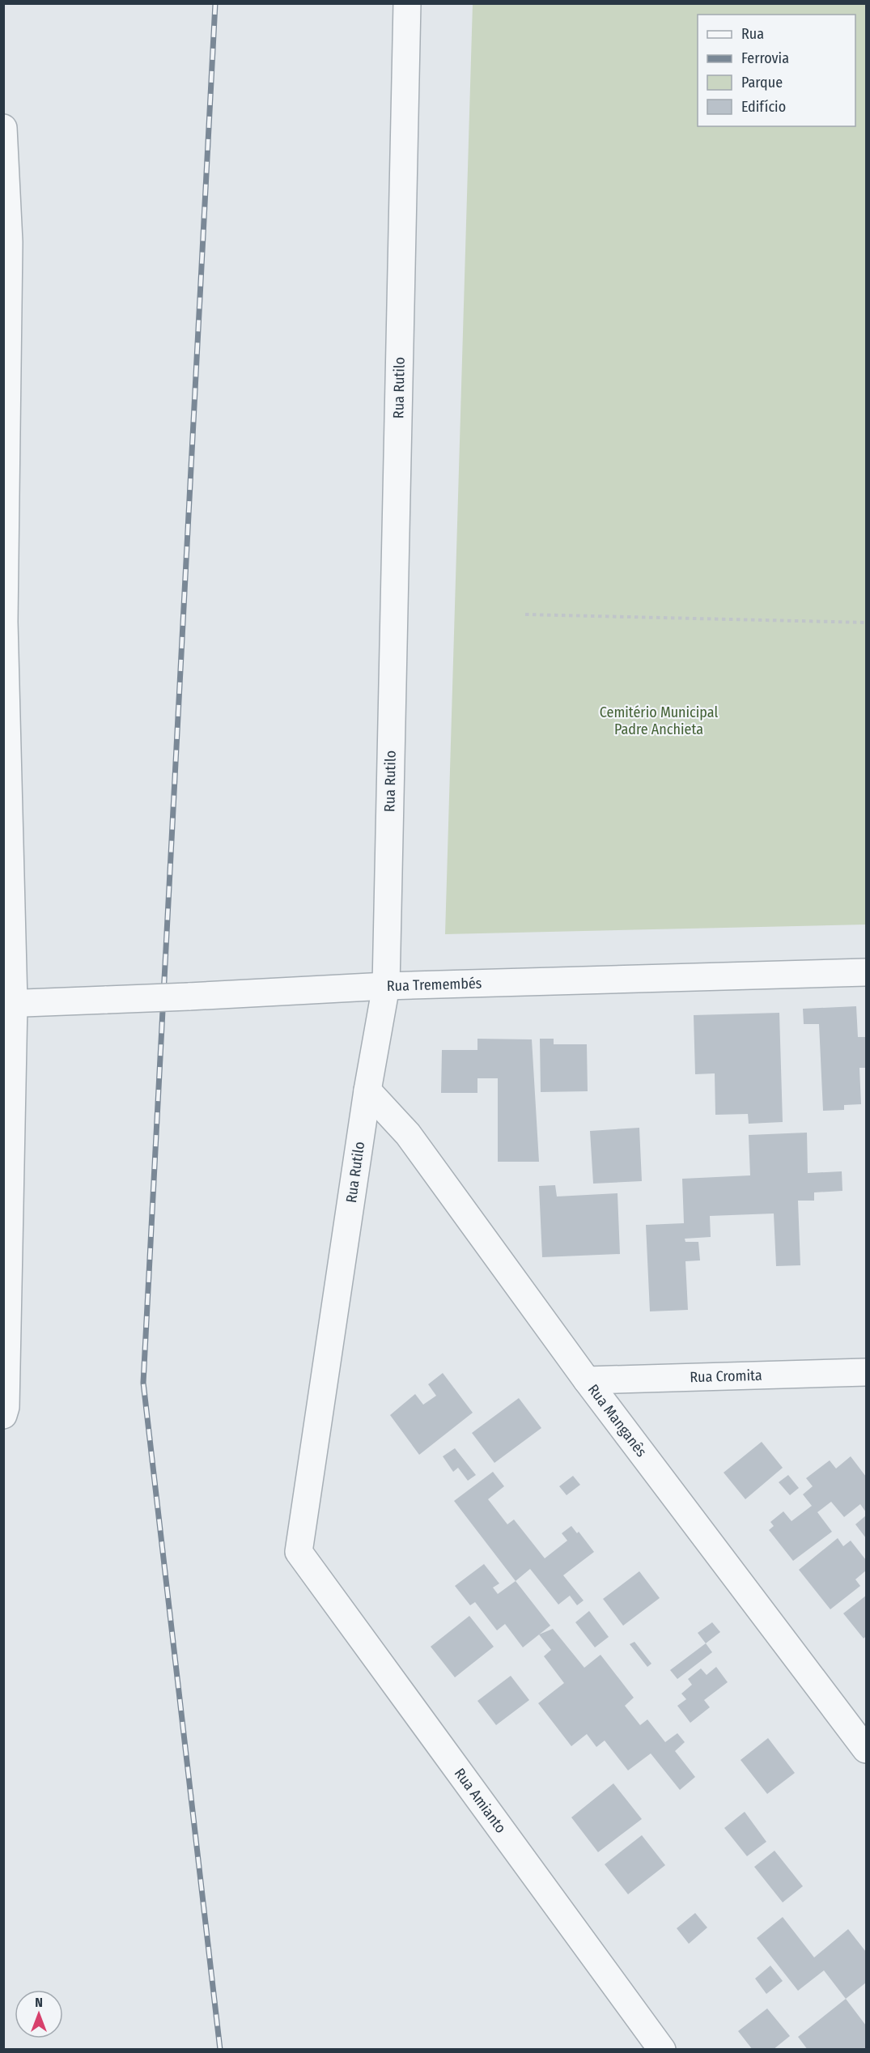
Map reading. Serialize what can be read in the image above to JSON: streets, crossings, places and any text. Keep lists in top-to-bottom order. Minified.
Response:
{"streets":{"street":["Rua Rutilo","Rua Tremembés","Rua Cromita","Rua Manganês","Rua Amianto"]},"crossings":[["Rua Rutilo","Rua Tremembés"],["Rua Rutilo","Rua Manganês"],["Rua Rutilo","Rua Amianto"],["Rua Cromita","Rua Manganês"]],"parks":["Cemitério Municipal Padre Anchieta"],"legend":["Rua","Ferrovia","Parque","Edifício"],"north":"top"}
